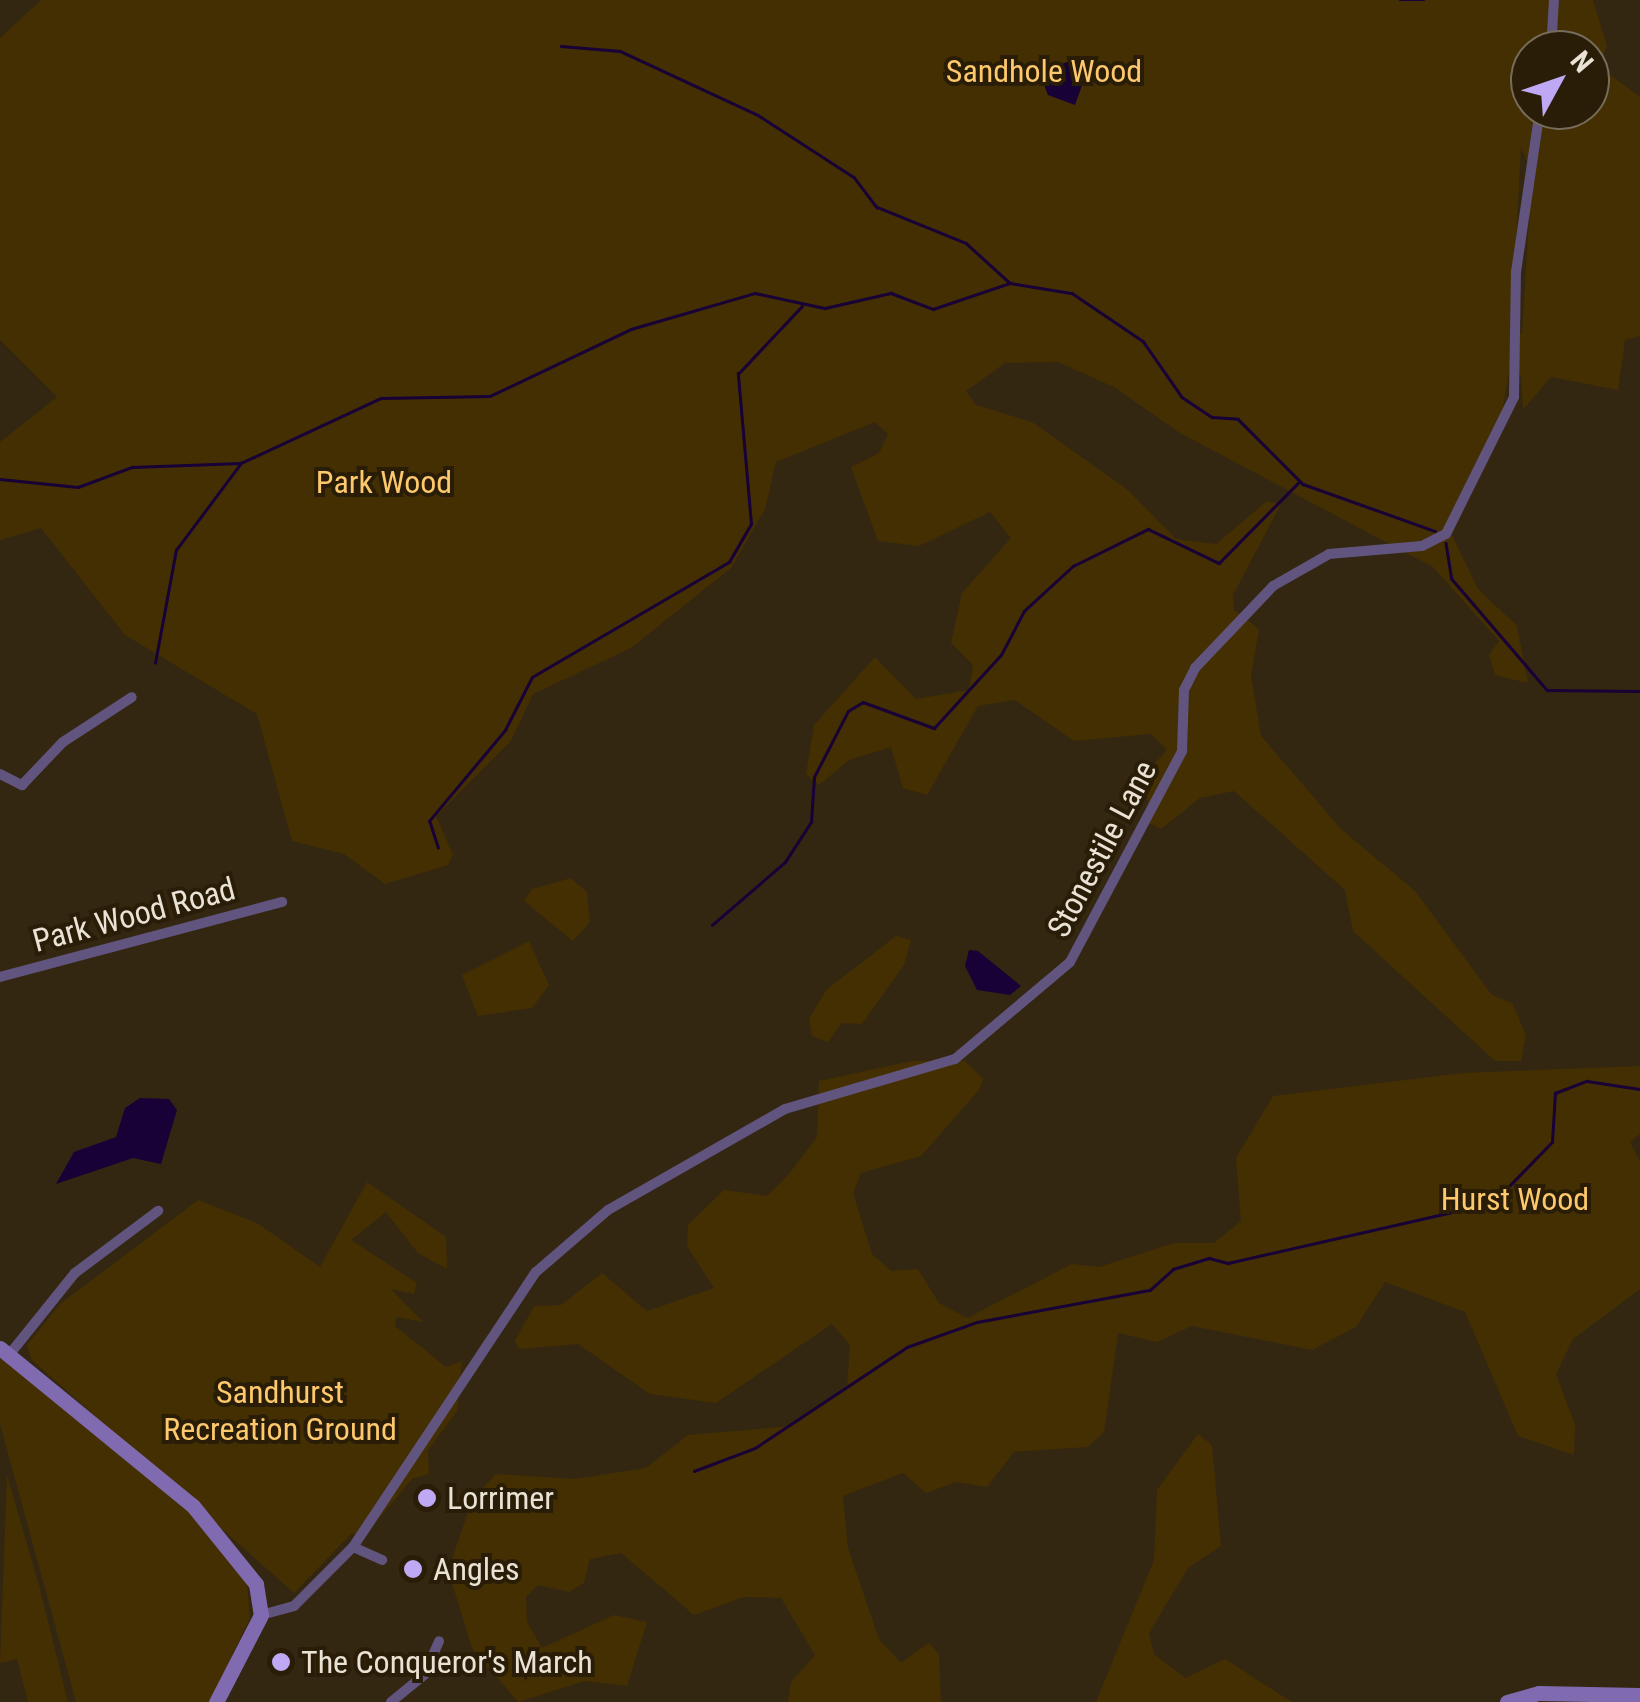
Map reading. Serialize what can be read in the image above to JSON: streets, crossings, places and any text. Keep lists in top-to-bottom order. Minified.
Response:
{"streets":{"street":["Stonestile Lane","Park Wood Road"]},"parks":["Sandhole Wood","Park Wood","Hurst Wood","Sandhurst Recreation Ground"],"places":["Lorrimer","Angles","The Conqueror's March"],"north":"top right"}
